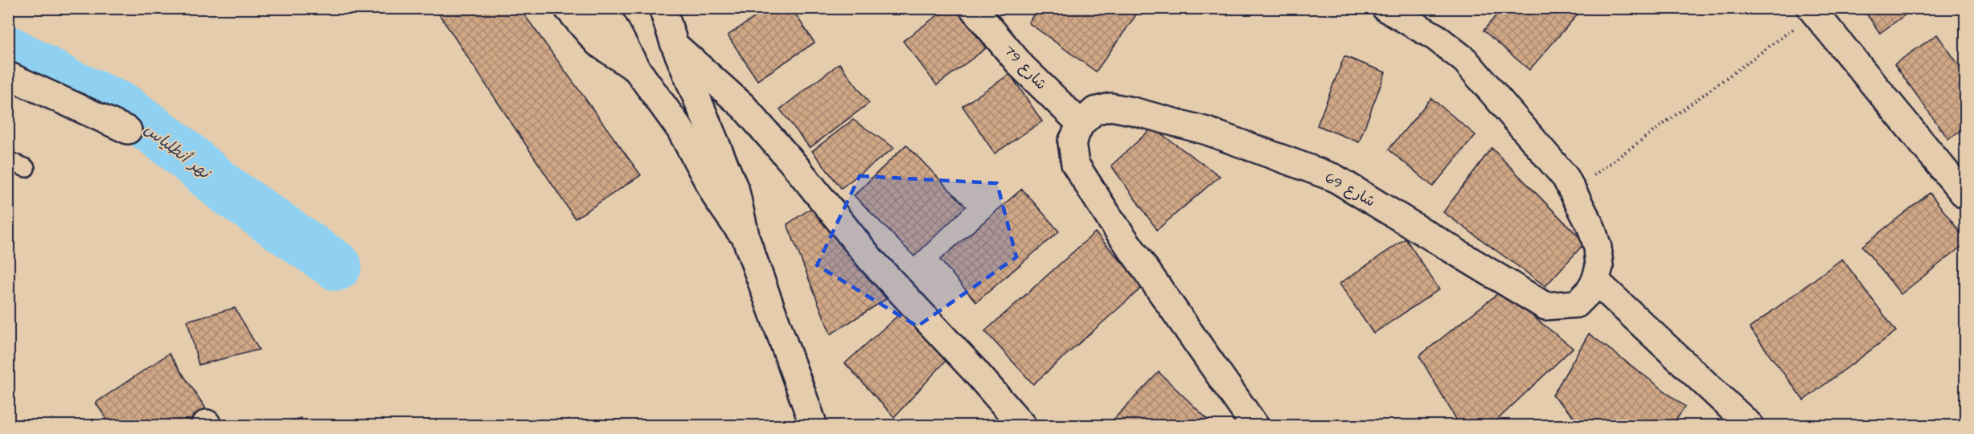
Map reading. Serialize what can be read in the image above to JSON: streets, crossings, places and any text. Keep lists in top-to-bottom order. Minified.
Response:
{"streets":{"street":["شارع 79","شارع 69"]},"crossings":[["شارع 79","شارع 69"]],"water":["نهر أنطلياس"]}
